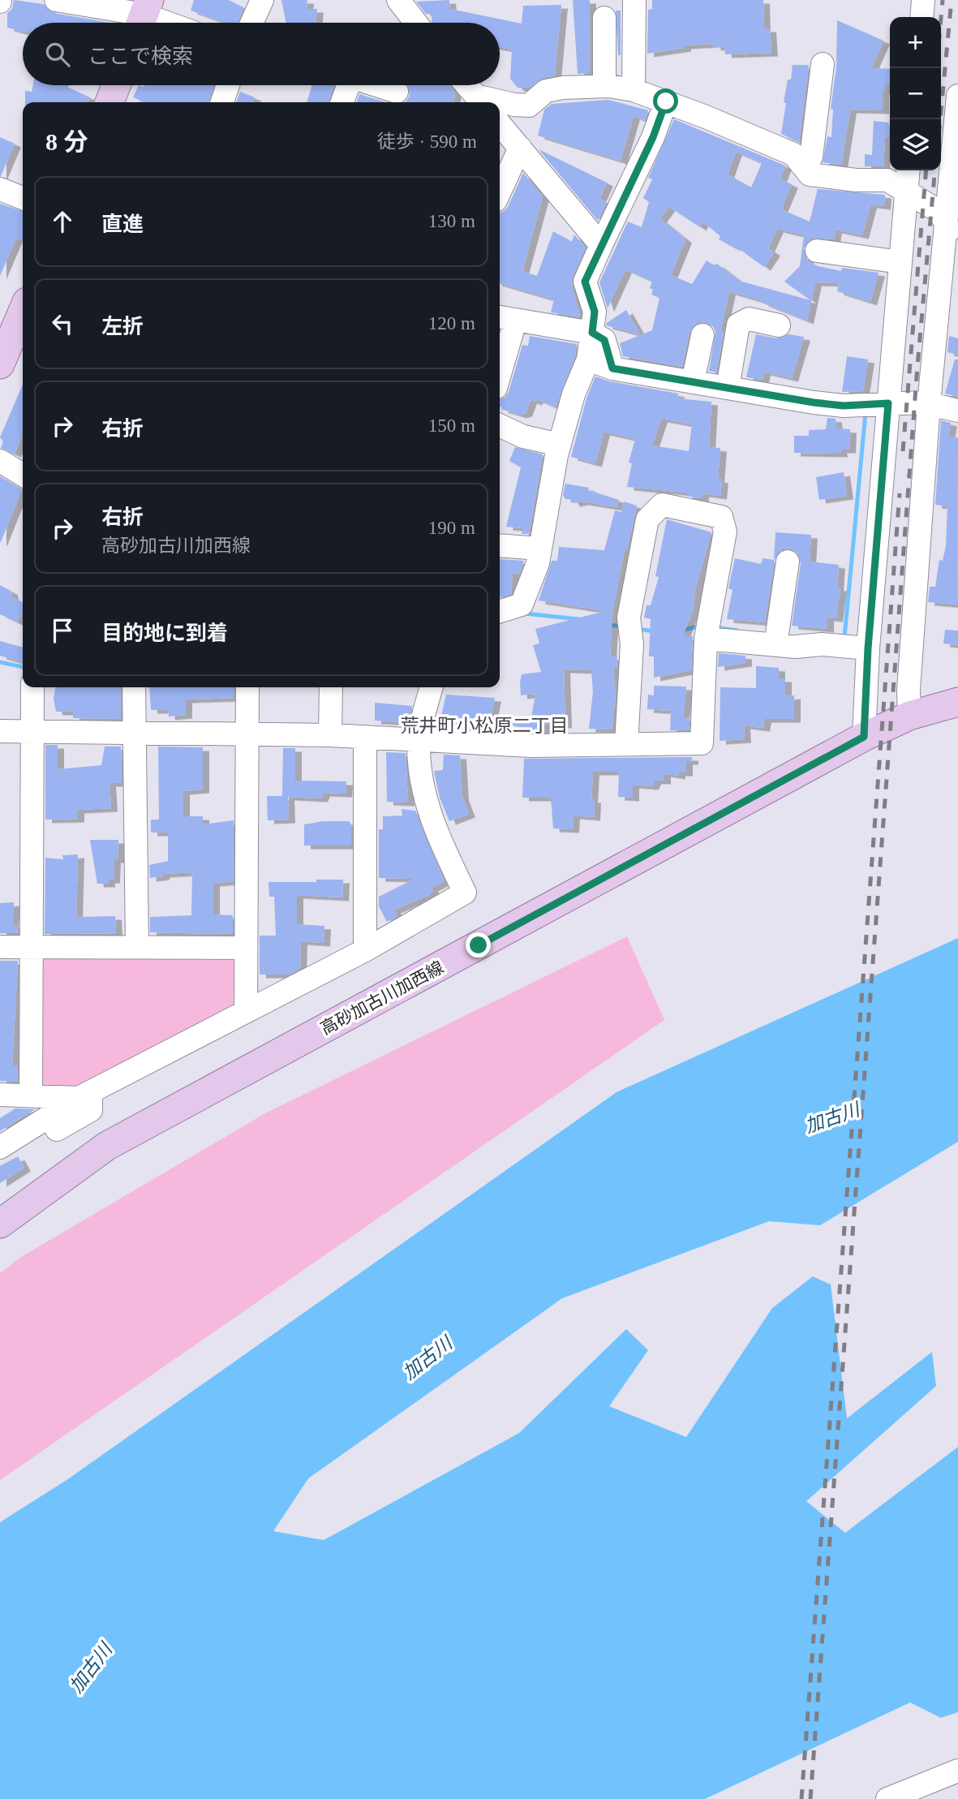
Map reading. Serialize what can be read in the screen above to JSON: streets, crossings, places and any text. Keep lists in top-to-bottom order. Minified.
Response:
{"streets":{"main road":["高砂加古川加西線"]},"districts":["荒井町小松原二丁目"],"water":["加古川"],"page":{"map_buttons":["+","−"],"search":"ここで検索","heading":["8 分","徒歩 · 590 m"],"list":[["直進","130 m"],["左折","120 m"],["右折","150 m"],["右折","高砂加古川加西線","190 m"],"目的地に到着"]}}
